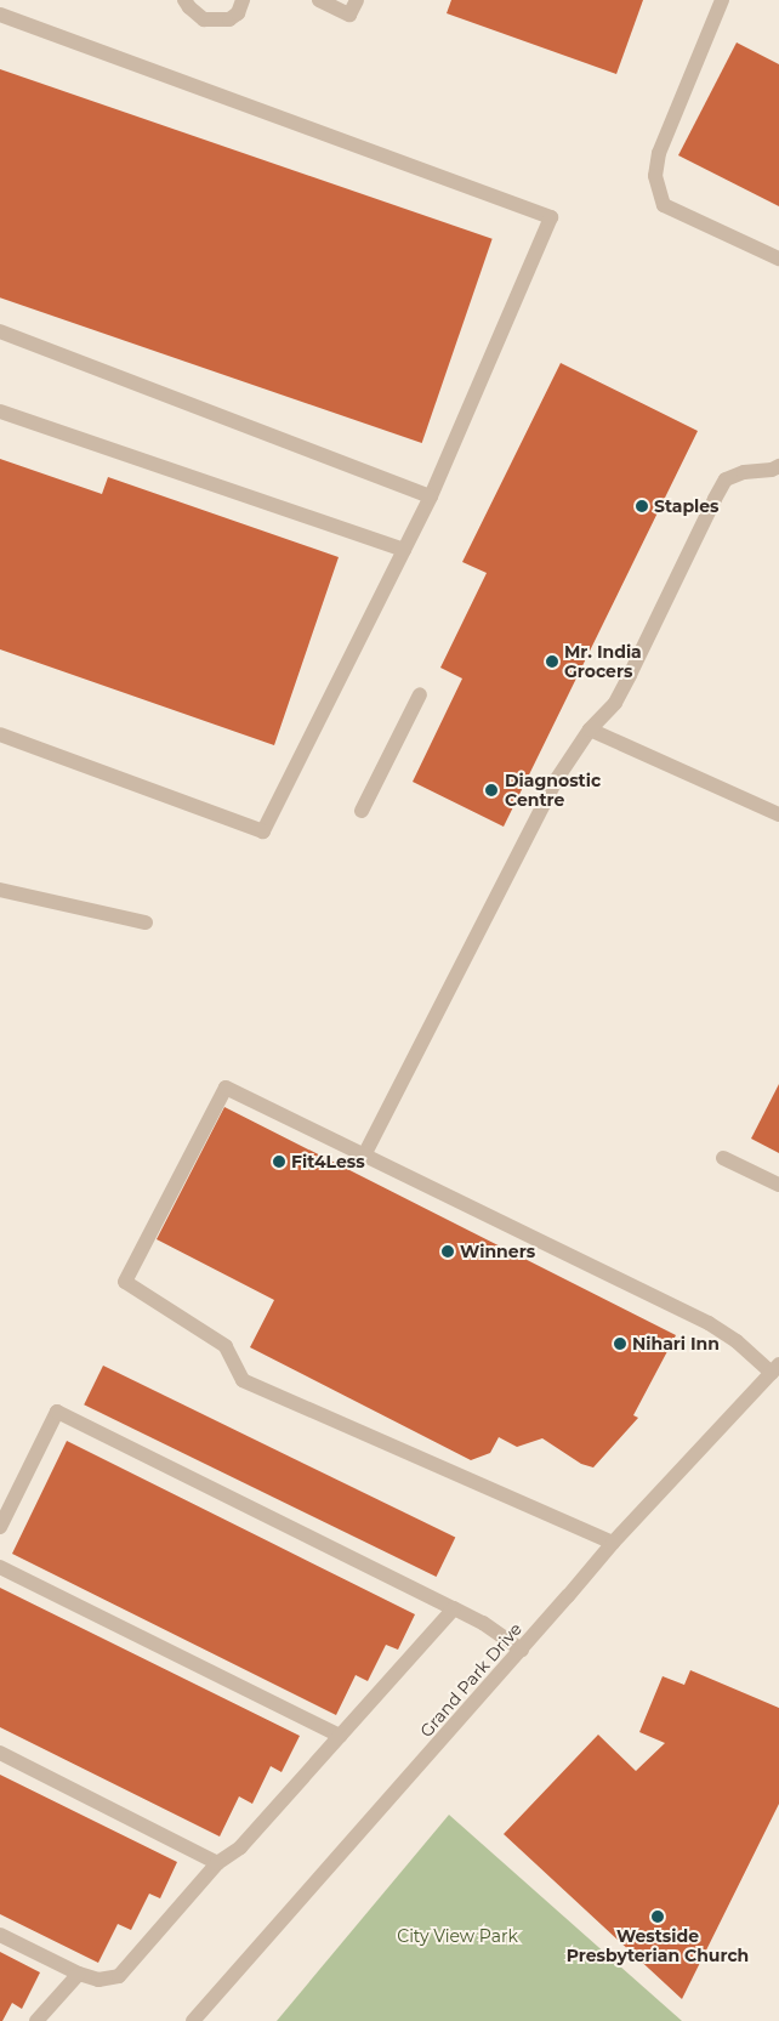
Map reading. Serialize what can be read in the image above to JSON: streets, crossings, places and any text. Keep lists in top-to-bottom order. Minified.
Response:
{"streets":{"street":["Grand Park Drive"]},"parks":["City View Park"],"places":["Staples","Mr. India Grocers","Diagnostic Centre","Fit4Less","Winners","Nihari Inn","Westside Presbyterian Church"]}
